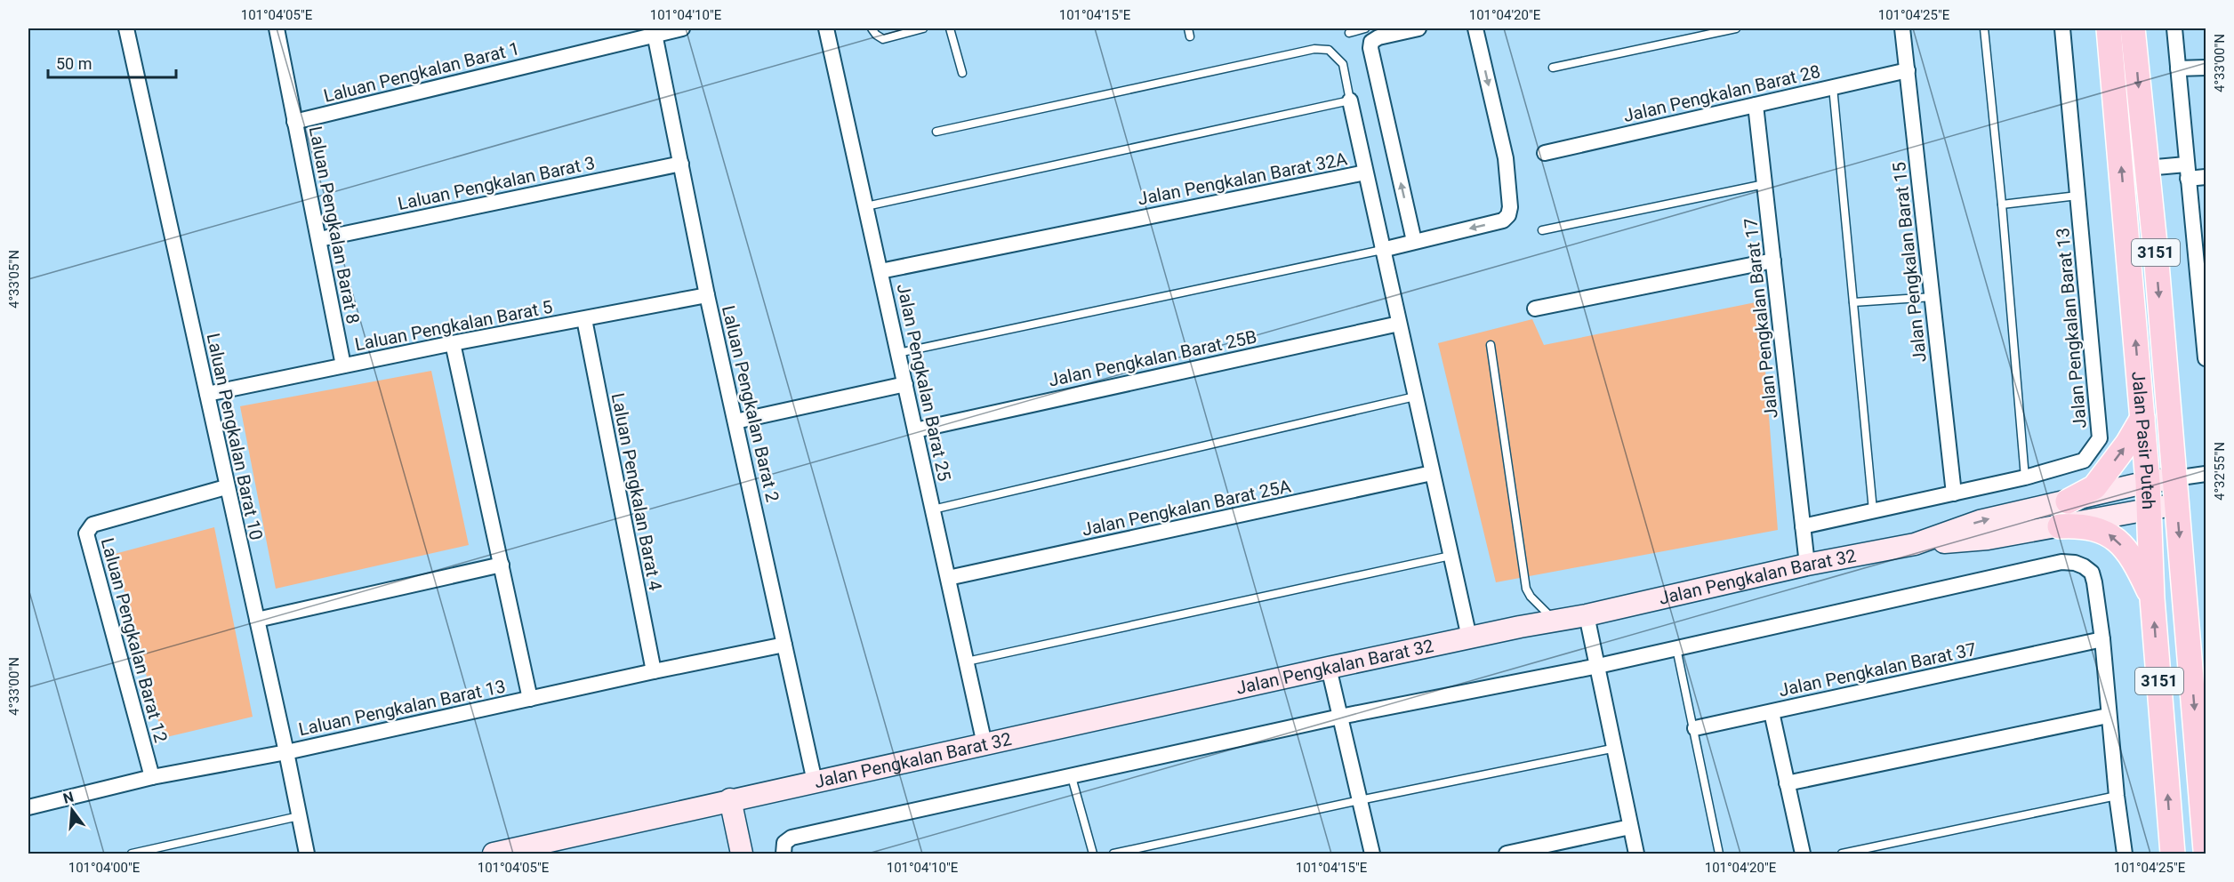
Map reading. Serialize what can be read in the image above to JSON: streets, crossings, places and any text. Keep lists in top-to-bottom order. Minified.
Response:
{"streets":{"main road":["3151","Jalan Pasir Puteh"],"street":["Laluan Pengkalan Barat 1","Jalan Pengkalan Barat 28","Jalan Pengkalan Barat 32A","Laluan Pengkalan Barat 3","Laluan Pengkalan Barat 8","Jalan Pengkalan Barat 15","Jalan Pengkalan Barat 17","Laluan Pengkalan Barat 5","Jalan Pengkalan Barat 13","Jalan Pengkalan Barat 25B","Jalan Pengkalan Barat 25","Laluan Pengkalan Barat 2","Laluan Pengkalan Barat 10","Laluan Pengkalan Barat 4","Jalan Pengkalan Barat 25A","Jalan Pengkalan Barat 32","Laluan Pengkalan Barat 12","Jalan Pengkalan Barat 37","Laluan Pengkalan Barat 13"]},"crossings":[["Laluan Pengkalan Barat 1","Laluan Pengkalan Barat 8"],["Laluan Pengkalan Barat 1","Laluan Pengkalan Barat 2"],["Jalan Pengkalan Barat 28","Jalan Pengkalan Barat 15"],["Jalan Pengkalan Barat 28","Jalan Pengkalan Barat 17"],["Jalan Pengkalan Barat 32A","Jalan Pengkalan Barat 25B"],["Jalan Pengkalan Barat 32A","Jalan Pengkalan Barat 25"],["Jalan Pengkalan Barat 32A","Jalan Pengkalan Barat 25A"],["Jalan Pengkalan Barat 32A","Jalan Pengkalan Barat 32"],["Laluan Pengkalan Barat 3","Laluan Pengkalan Barat 8"],["Laluan Pengkalan Barat 3","Laluan Pengkalan Barat 2"],["Laluan Pengkalan Barat 8","Laluan Pengkalan Barat 5"],["Jalan Pengkalan Barat 15","Jalan Pengkalan Barat 13"],["Jalan Pengkalan Barat 17","Jalan Pengkalan Barat 13"],["Jalan Pengkalan Barat 17","Jalan Pengkalan Barat 32"],["Laluan Pengkalan Barat 5","Laluan Pengkalan Barat 2"],["Laluan Pengkalan Barat 5","Laluan Pengkalan Barat 10"],["Laluan Pengkalan Barat 5","Laluan Pengkalan Barat 4"],["Jalan Pengkalan Barat 25B","Jalan Pengkalan Barat 25"],["Jalan Pengkalan Barat 25","Jalan Pengkalan Barat 25A"],["Jalan Pengkalan Barat 25","Jalan Pengkalan Barat 32"],["Laluan Pengkalan Barat 2","Jalan Pengkalan Barat 32"],["Laluan Pengkalan Barat 2","Laluan Pengkalan Barat 13"],["Laluan Pengkalan Barat 10","Laluan Pengkalan Barat 12"],["Laluan Pengkalan Barat 10","Laluan Pengkalan Barat 13"],["Jalan Pasir Puteh","Jalan Pengkalan Barat 32"],["Laluan Pengkalan Barat 4","Laluan Pengkalan Barat 13"],["Laluan Pengkalan Barat 12","Laluan Pengkalan Barat 13"]],"scale_bar":"50 m","north":"top","coordinates":["101°04'05\"E","101°04'10\"E","101°04'15\"E","101°04'20\"E","101°04'25\"E","4°33'00\"N","4°33'05\"N","4°32'55\"N","101°04'00\"E"]}
